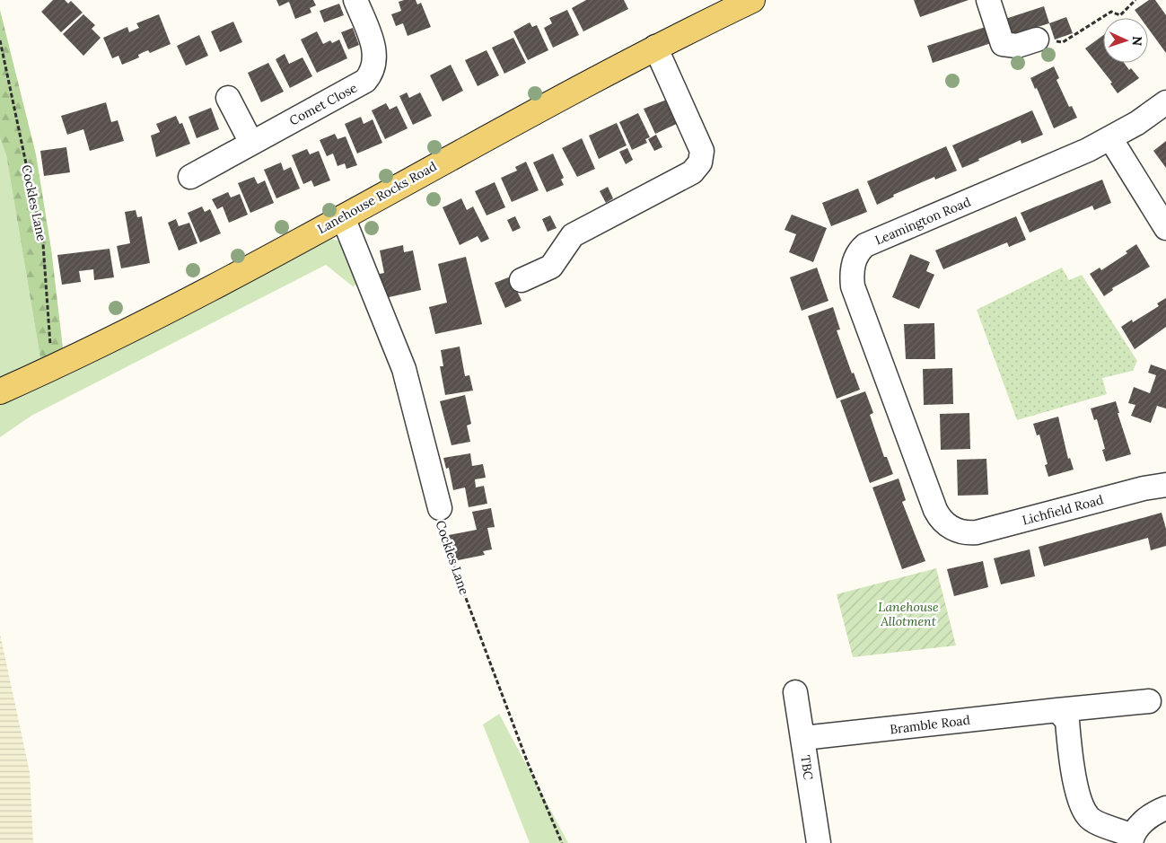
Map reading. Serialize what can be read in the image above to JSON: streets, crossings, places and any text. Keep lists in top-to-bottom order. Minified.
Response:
{"streets":{"main road":["Lanehouse Rocks Road"],"street":["Comet Close","Cockles Lane","Leamington Road","Lichfield Road","Bramble Road","TBC"]},"crossings":[["Lanehouse Rocks Road","Cockles Lane"],["Leamington Road","Lichfield Road"],["Bramble Road","TBC"]],"parks":["Lanehouse Allotment"],"north":"right"}
